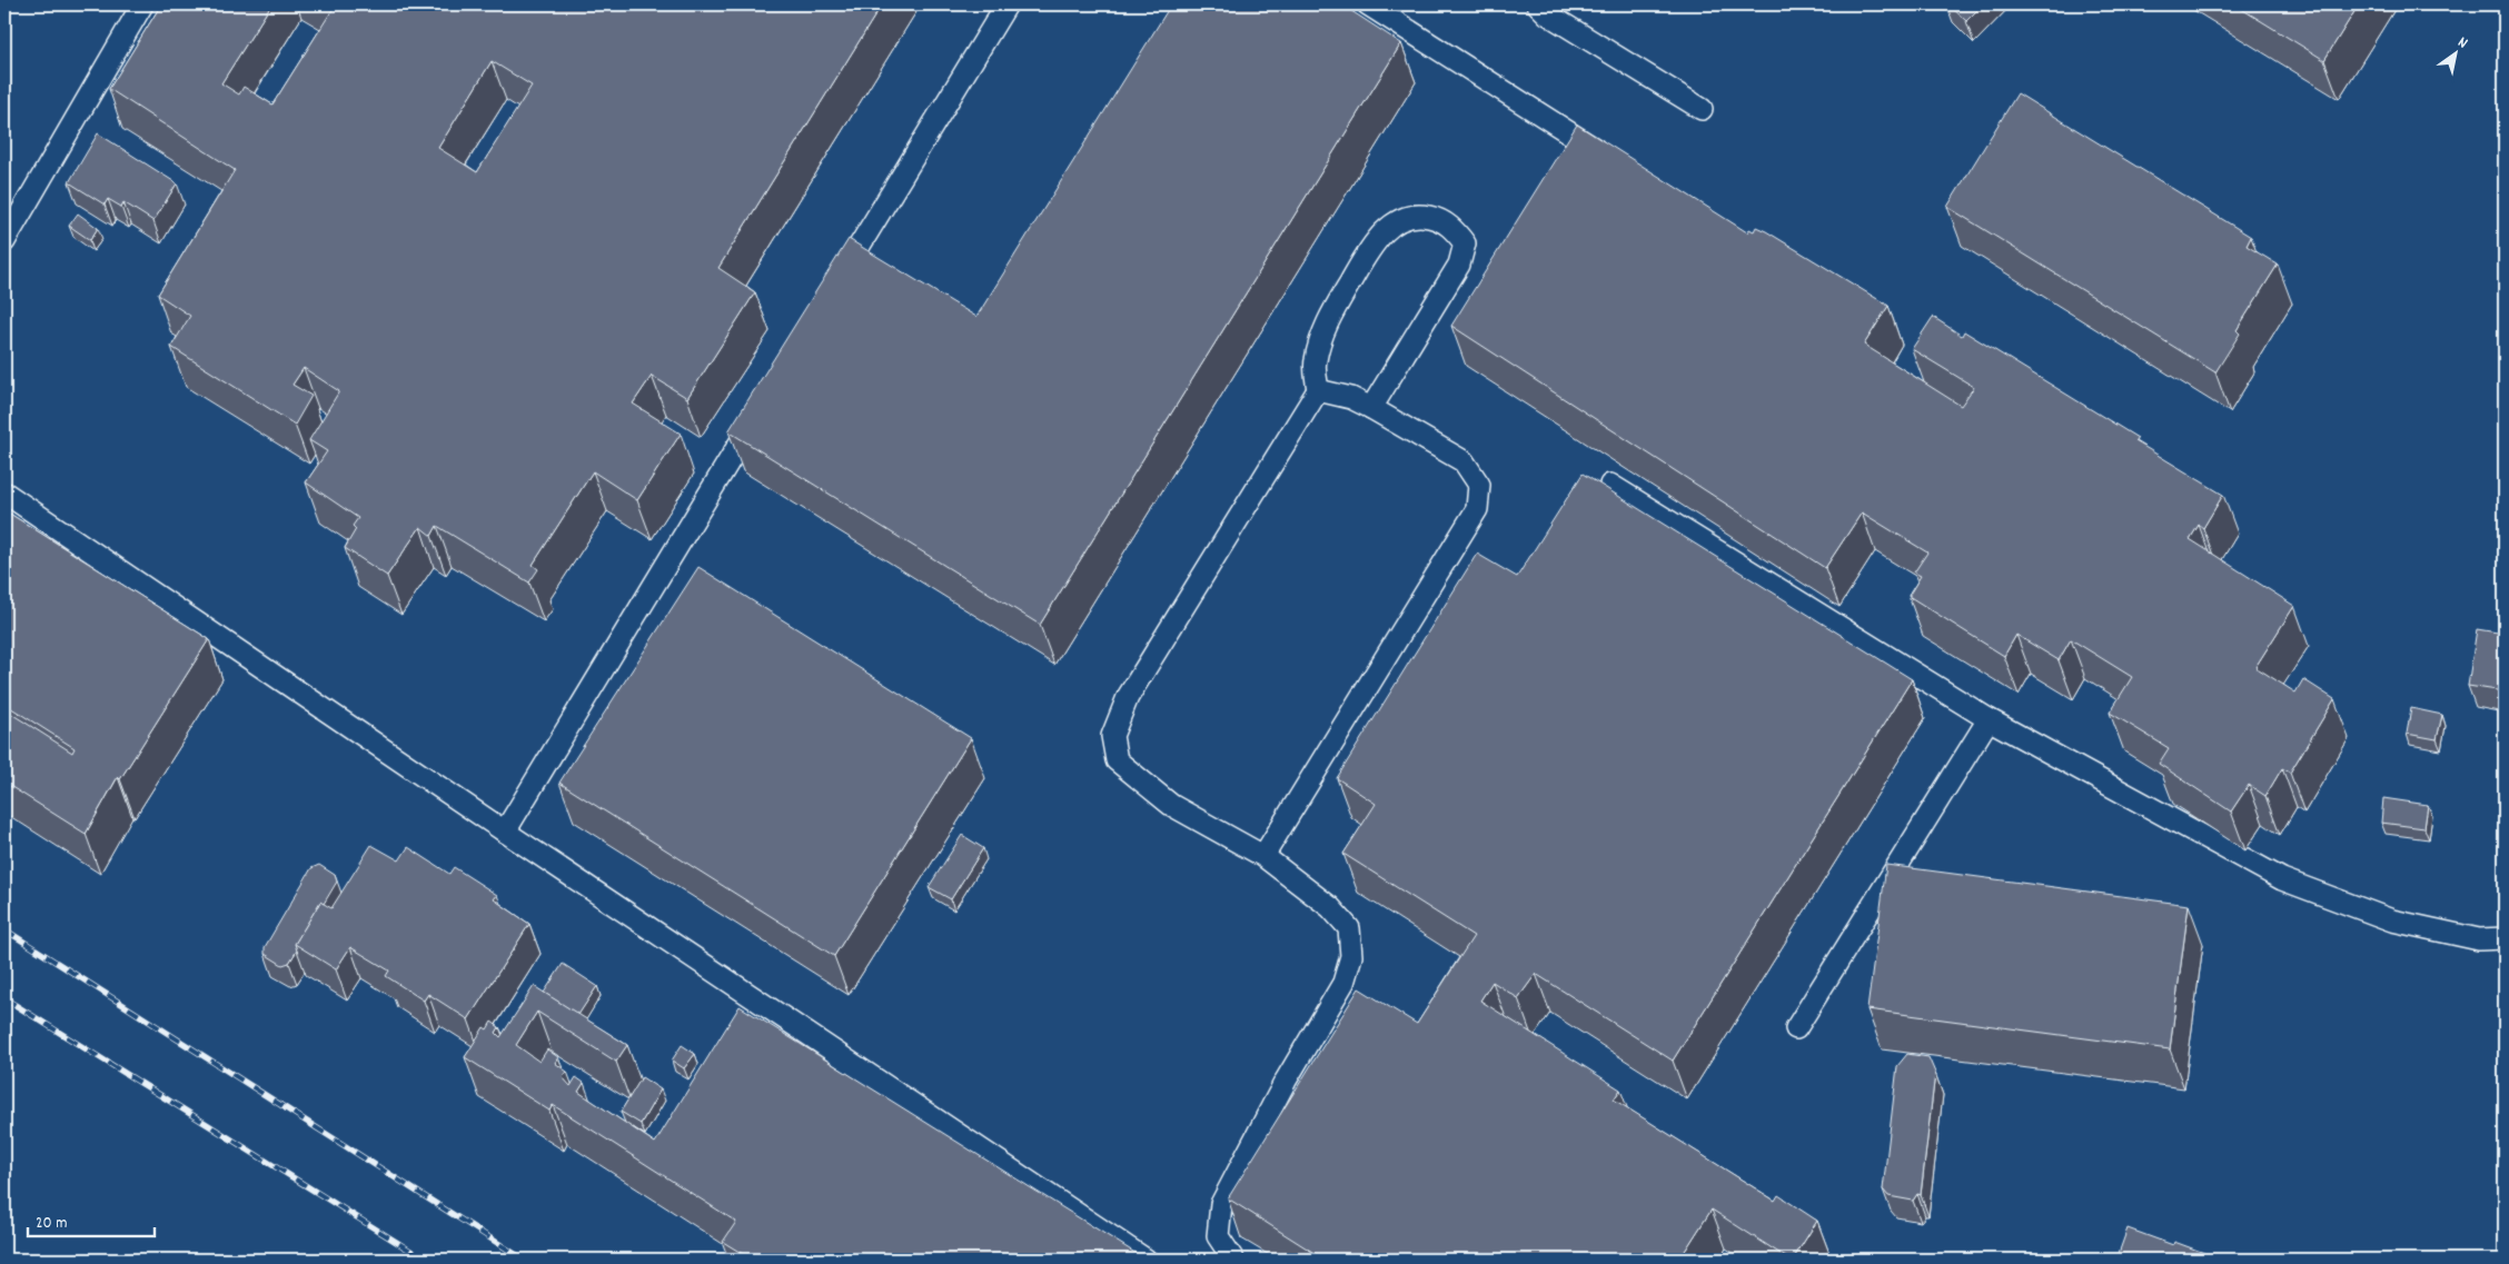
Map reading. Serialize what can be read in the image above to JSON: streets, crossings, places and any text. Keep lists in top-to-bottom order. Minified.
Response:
{"scale_bar":"20 m","north":"top right"}
